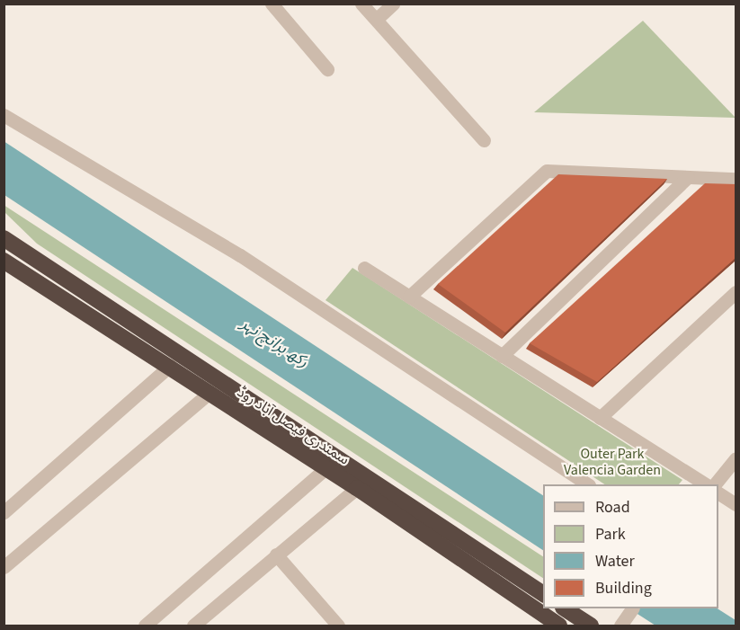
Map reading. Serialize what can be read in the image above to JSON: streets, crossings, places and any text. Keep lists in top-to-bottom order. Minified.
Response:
{"streets":{"highway":["سمندری فیصل آباد روڈ"]},"water":["رکھ برانچ نہر"],"parks":["Outer Park Valencia Garden"],"legend":["Road","Park","Water","Building"]}
